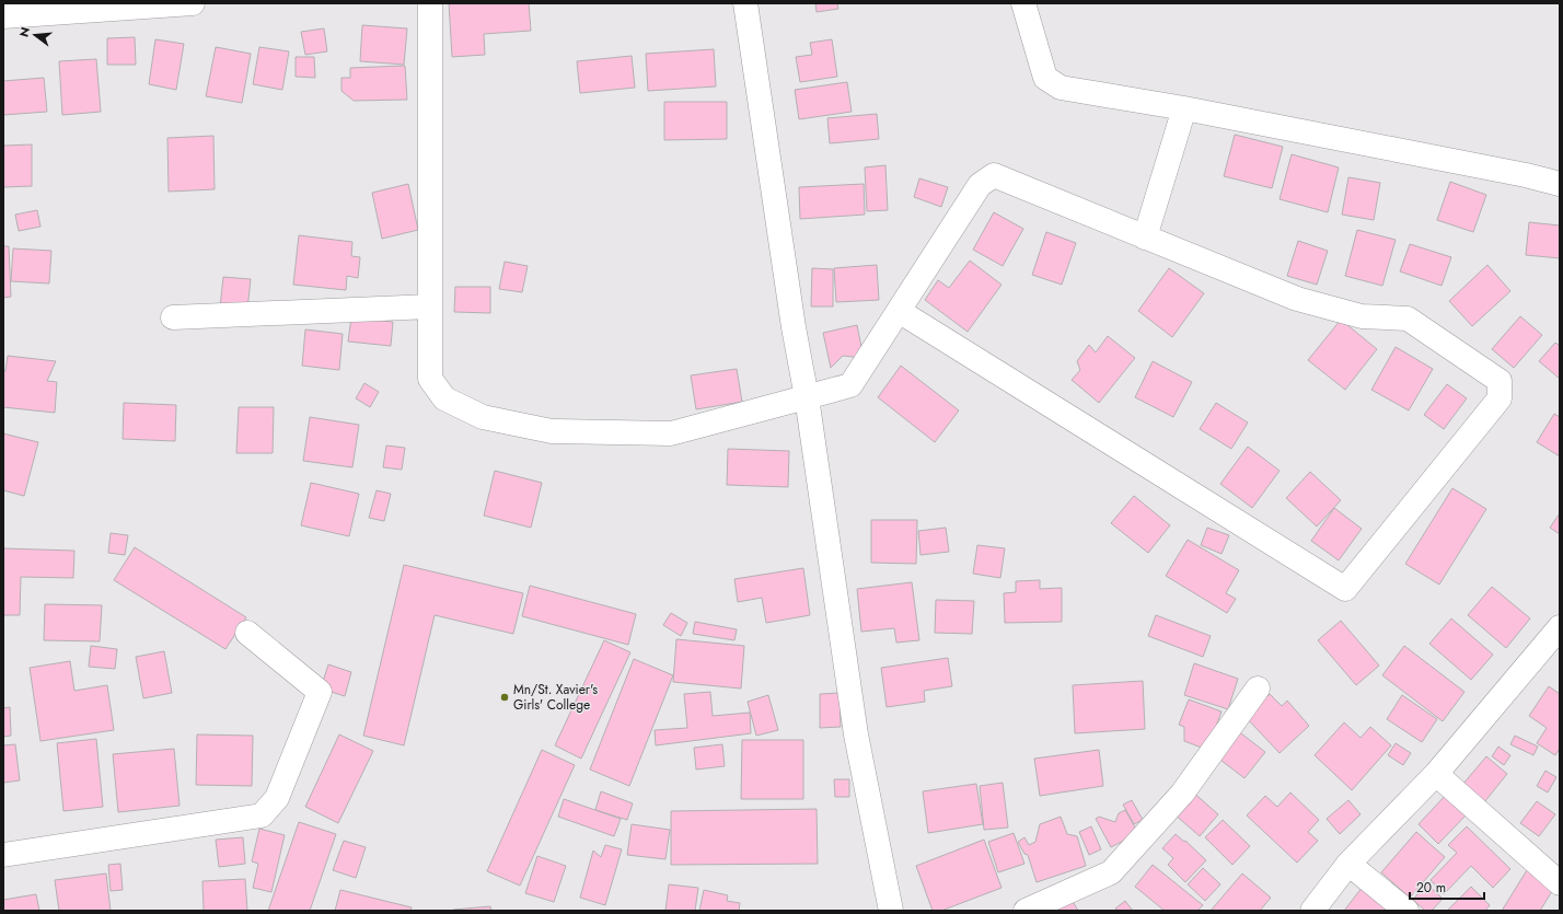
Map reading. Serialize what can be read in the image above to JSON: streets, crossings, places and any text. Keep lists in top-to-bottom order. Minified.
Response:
{"places":["Mn/St. Xavier's Girls' College"],"scale_bar":"20 m","north":"left"}
